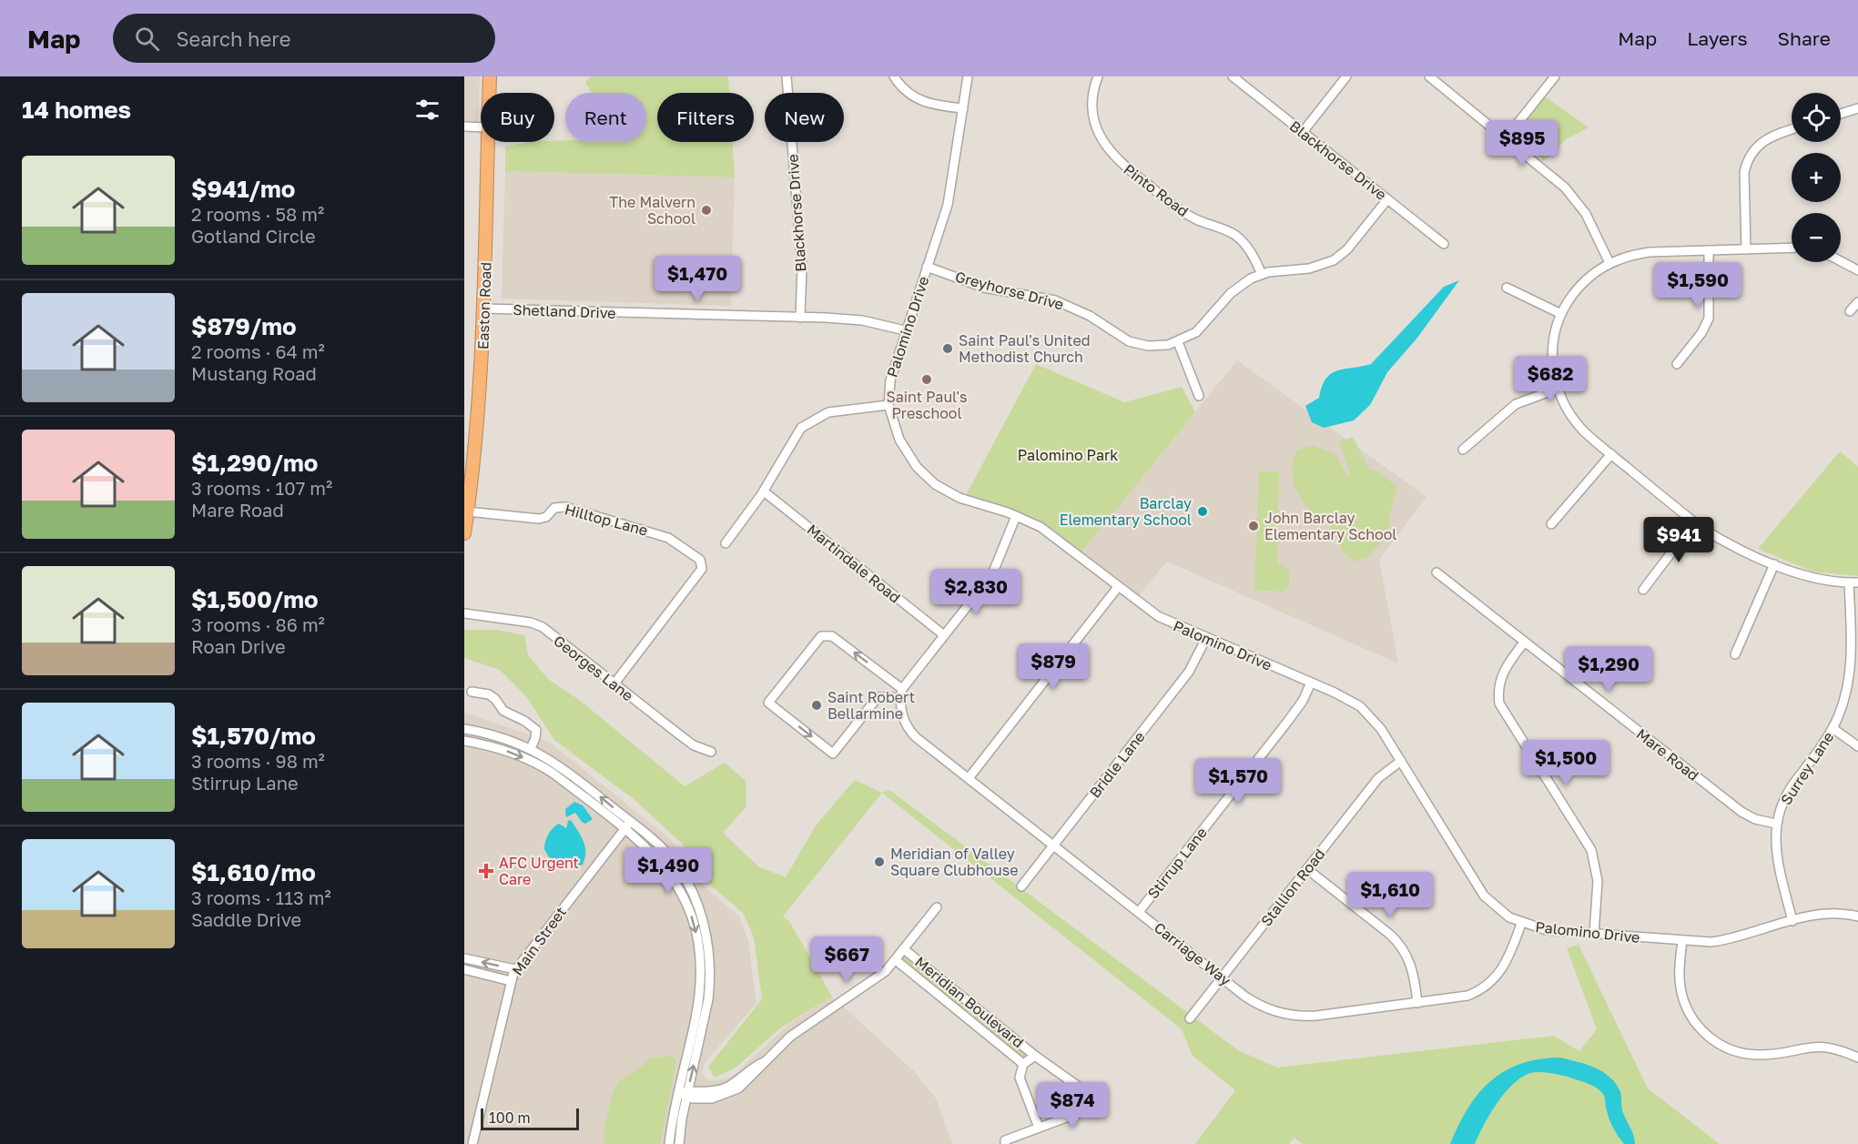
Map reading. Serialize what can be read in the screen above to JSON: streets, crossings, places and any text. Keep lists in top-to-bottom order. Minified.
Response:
{"streets":{"highway":["Easton Road"],"street":["Blackhorse Drive","Pinto Road","Greyhorse Drive","Shetland Drive","Palomino Drive","Hilltop Lane","Martindale Road","Georges Lane","Mare Road","Bridle Lane","Surrey Lane","Stirrup Lane","Stallion Road","Main Street","Carriage Way","Meridian Boulevard"]},"crossings":[["Blackhorse Drive","Greyhorse Drive"],["Blackhorse Drive","Shetland Drive"],["Pinto Road","Greyhorse Drive"],["Greyhorse Drive","Palomino Drive"],["Easton Road","Shetland Drive"],["Easton Road","Hilltop Lane"],["Shetland Drive","Palomino Drive"],["Palomino Drive","Bridle Lane"],["Palomino Drive","Surrey Lane"],["Palomino Drive","Stirrup Lane"],["Palomino Drive","Stallion Road"],["Palomino Drive","Carriage Way"],["Hilltop Lane","Georges Lane"],["Mare Road","Surrey Lane"],["Bridle Lane","Carriage Way"],["Stirrup Lane","Carriage Way"],["Stallion Road","Carriage Way"]],"parks":["Palomino Park"],"places":{"other":["The Malvern School","Saint Paul's United Methodist Church","Saint Paul's Preschool","Barclay Elementary School","John Barclay Elementary School","Saint Robert Bellarmine","Meridian of Valley Square Clubhouse"],"health":["AFC Urgent Care"]},"scale_bar":"100 m","page":{"header":"Map","search":"Search here","nav":["Map","Layers","Share"],"heading":"14 homes","map_buttons":["+","−"],"chip":["Buy","Rent","Filters","New"],"price":["$895","$1,470","$1,590","$682","$941","$2,830","$879","$1,290","$1,500","$1,570","$1,490","$1,610","$667","$874"],"list":[{"name":"$941/mo","note":"2 rooms · 58 m² · Gotland Circle"},{"name":"$879/mo","note":"2 rooms · 64 m² · Mustang Road"},{"name":"$1,290/mo","note":"3 rooms · 107 m² · Mare Road"},{"name":"$1,500/mo","note":"3 rooms · 86 m² · Roan Drive"},{"name":"$1,570/mo","note":"3 rooms · 98 m² · Stirrup Lane"},{"name":"$1,610/mo","note":"3 rooms · 113 m² · Saddle Drive"}],"scale":"100 m"}}
